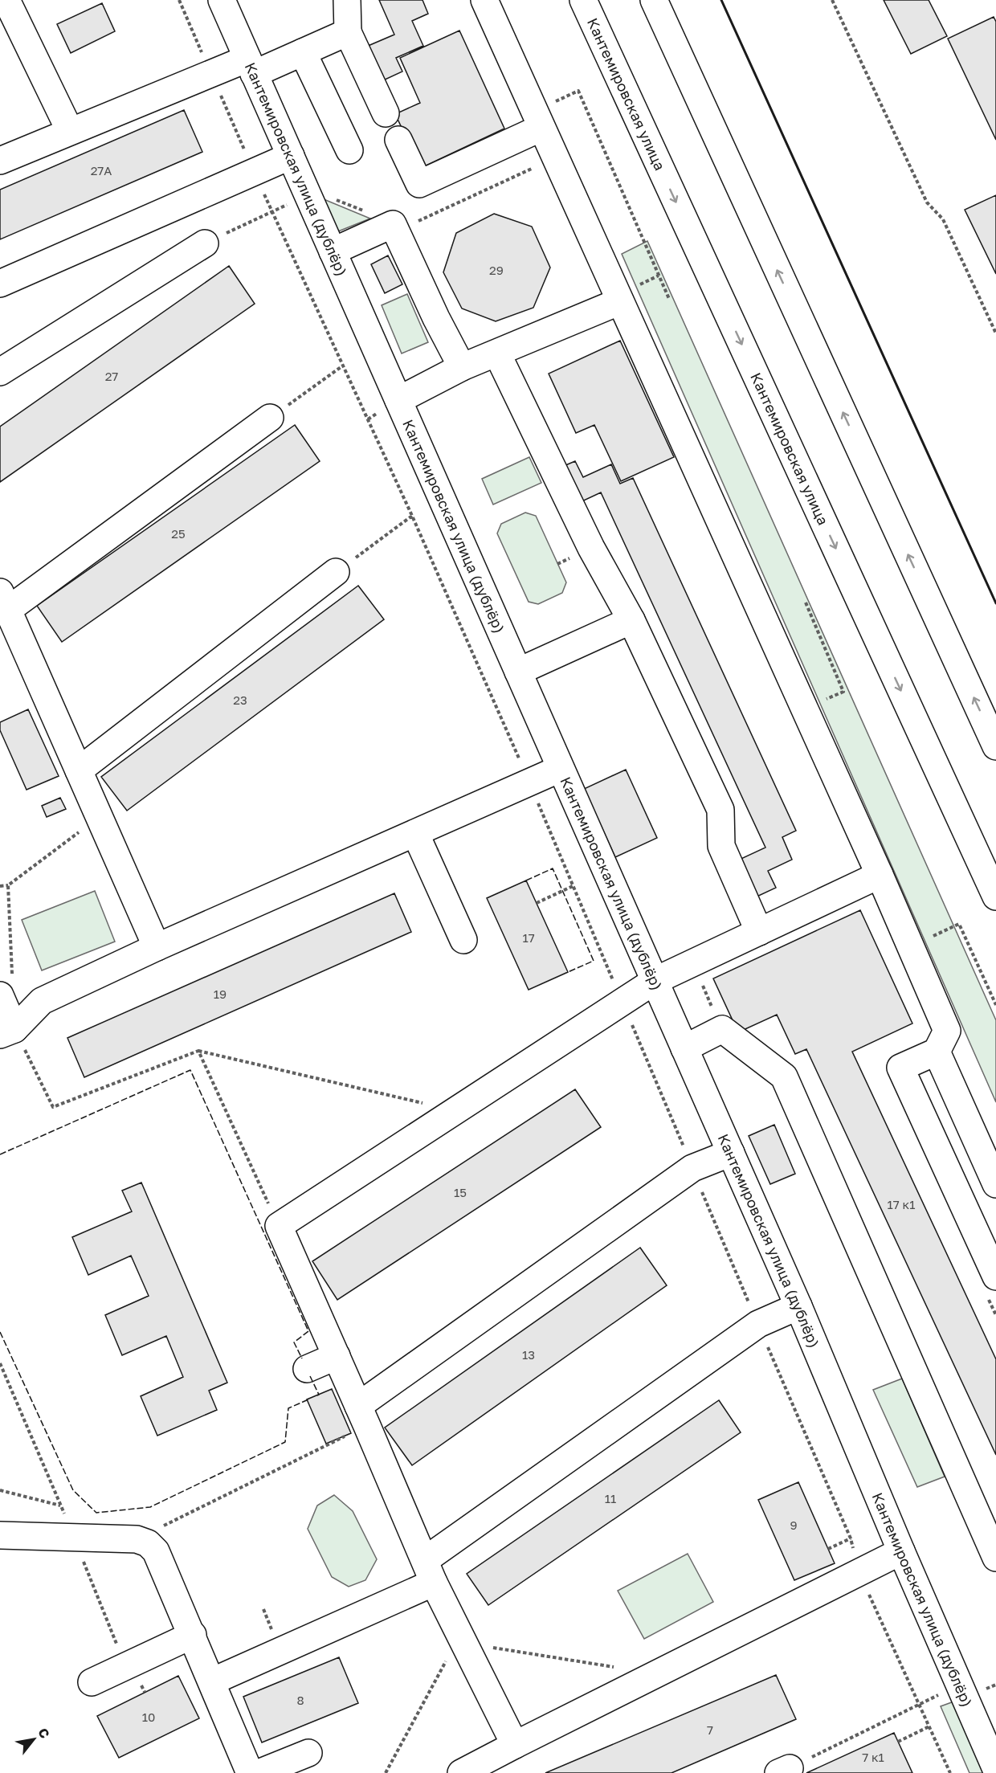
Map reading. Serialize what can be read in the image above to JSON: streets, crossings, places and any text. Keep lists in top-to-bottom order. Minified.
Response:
{"streets":{"street":["Кантемировская улица","Кантемировская улица (дублёр)"]},"house_numbers":["27А","29","27","25","23","17","19","15","17 к1","13","11","9","8","10","7","7 к1"],"north":"top right"}
